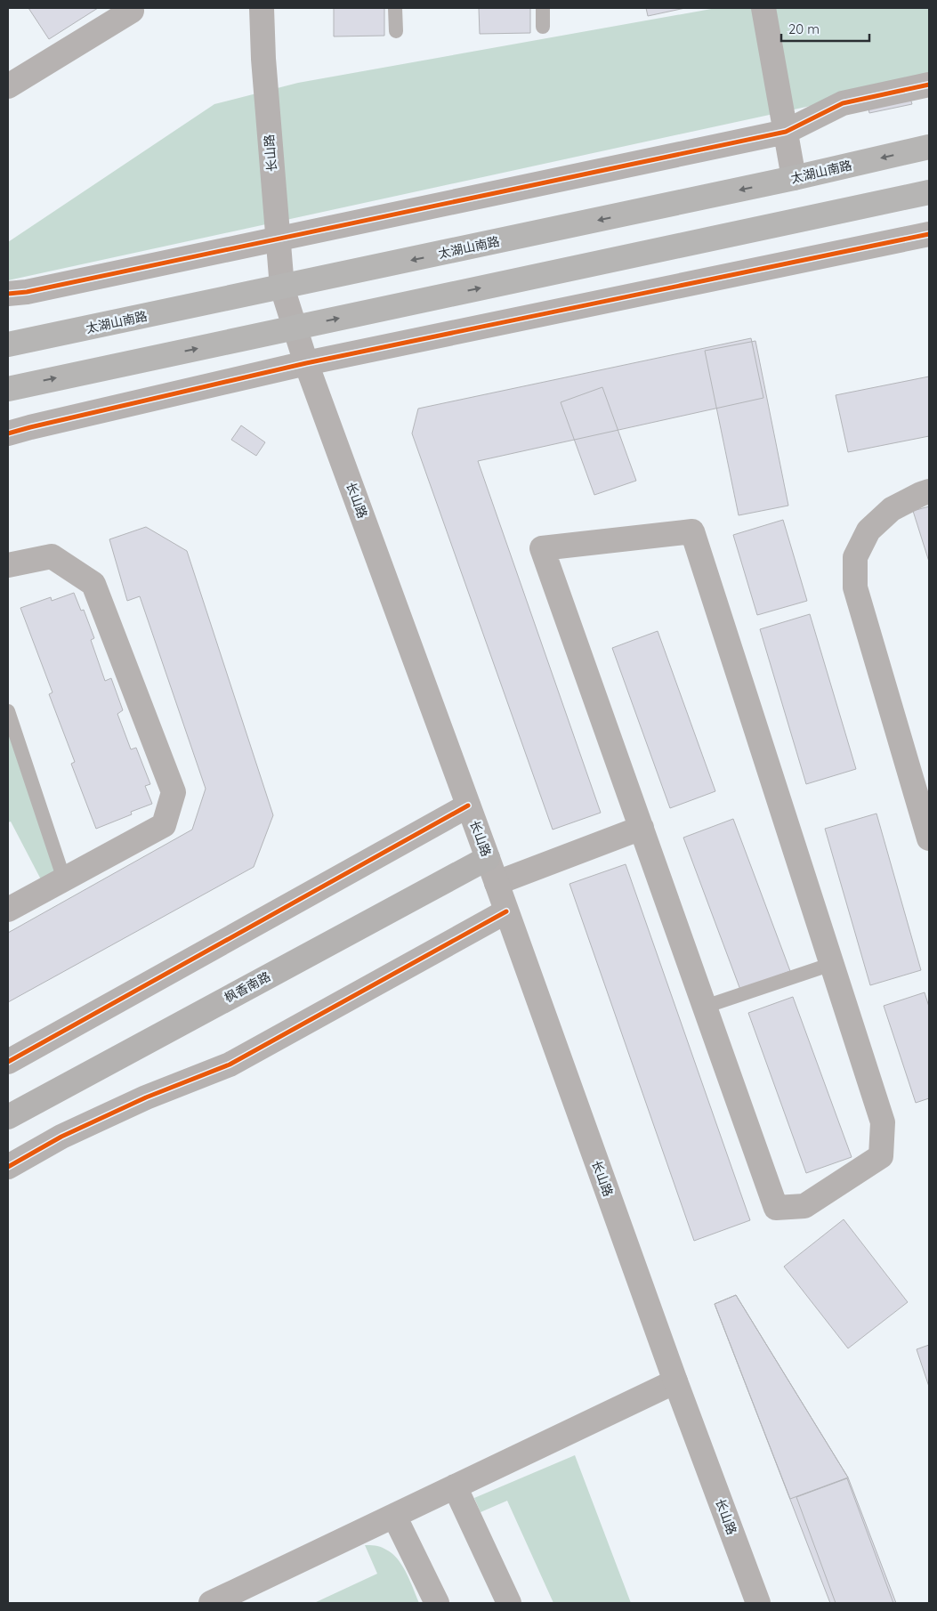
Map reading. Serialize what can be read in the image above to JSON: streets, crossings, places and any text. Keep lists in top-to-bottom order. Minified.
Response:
{"streets":{"main road":["太湖山南路","枫香南路"],"street":["长山路"]},"crossings":[["长山路","太湖山南路"],["长山路","枫香南路"]],"scale_bar":"20 m"}
